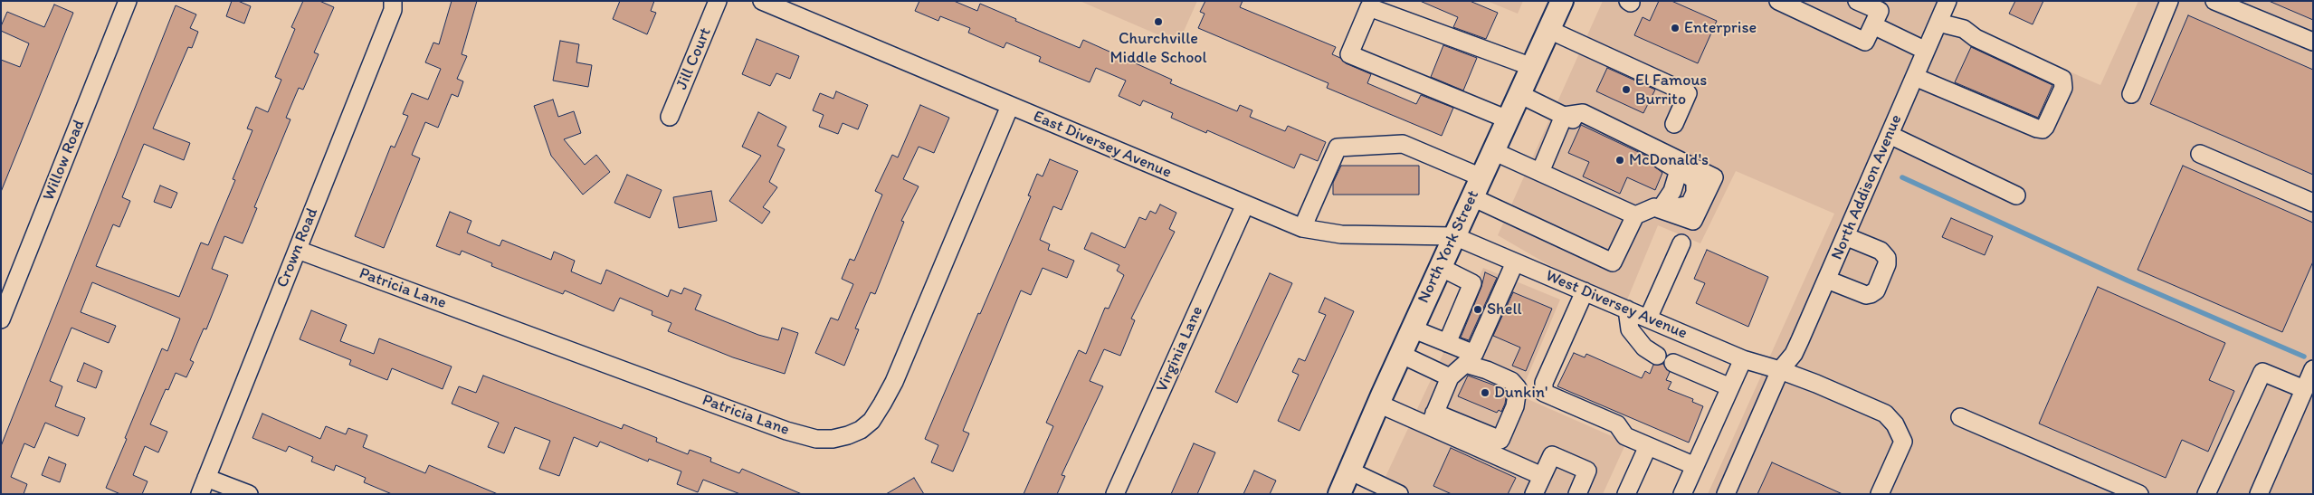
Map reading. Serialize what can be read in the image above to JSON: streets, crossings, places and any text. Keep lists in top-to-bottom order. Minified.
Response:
{"streets":{"main road":["North York Street"],"street":["Jill Court","East Diversey Avenue","Willow Road","North Addison Avenue","Crown Road","Patricia Lane","West Diversey Avenue","Virginia Lane"]},"crossings":[["East Diversey Avenue","North York Street"],["East Diversey Avenue","Patricia Lane"],["East Diversey Avenue","West Diversey Avenue"],["East Diversey Avenue","Virginia Lane"],["North Addison Avenue","West Diversey Avenue"],["North York Street","West Diversey Avenue"],["Crown Road","Patricia Lane"]],"places":["Churchville Middle School","Enterprise","El Famous Burrito","McDonald's","Shell","Dunkin'"]}
